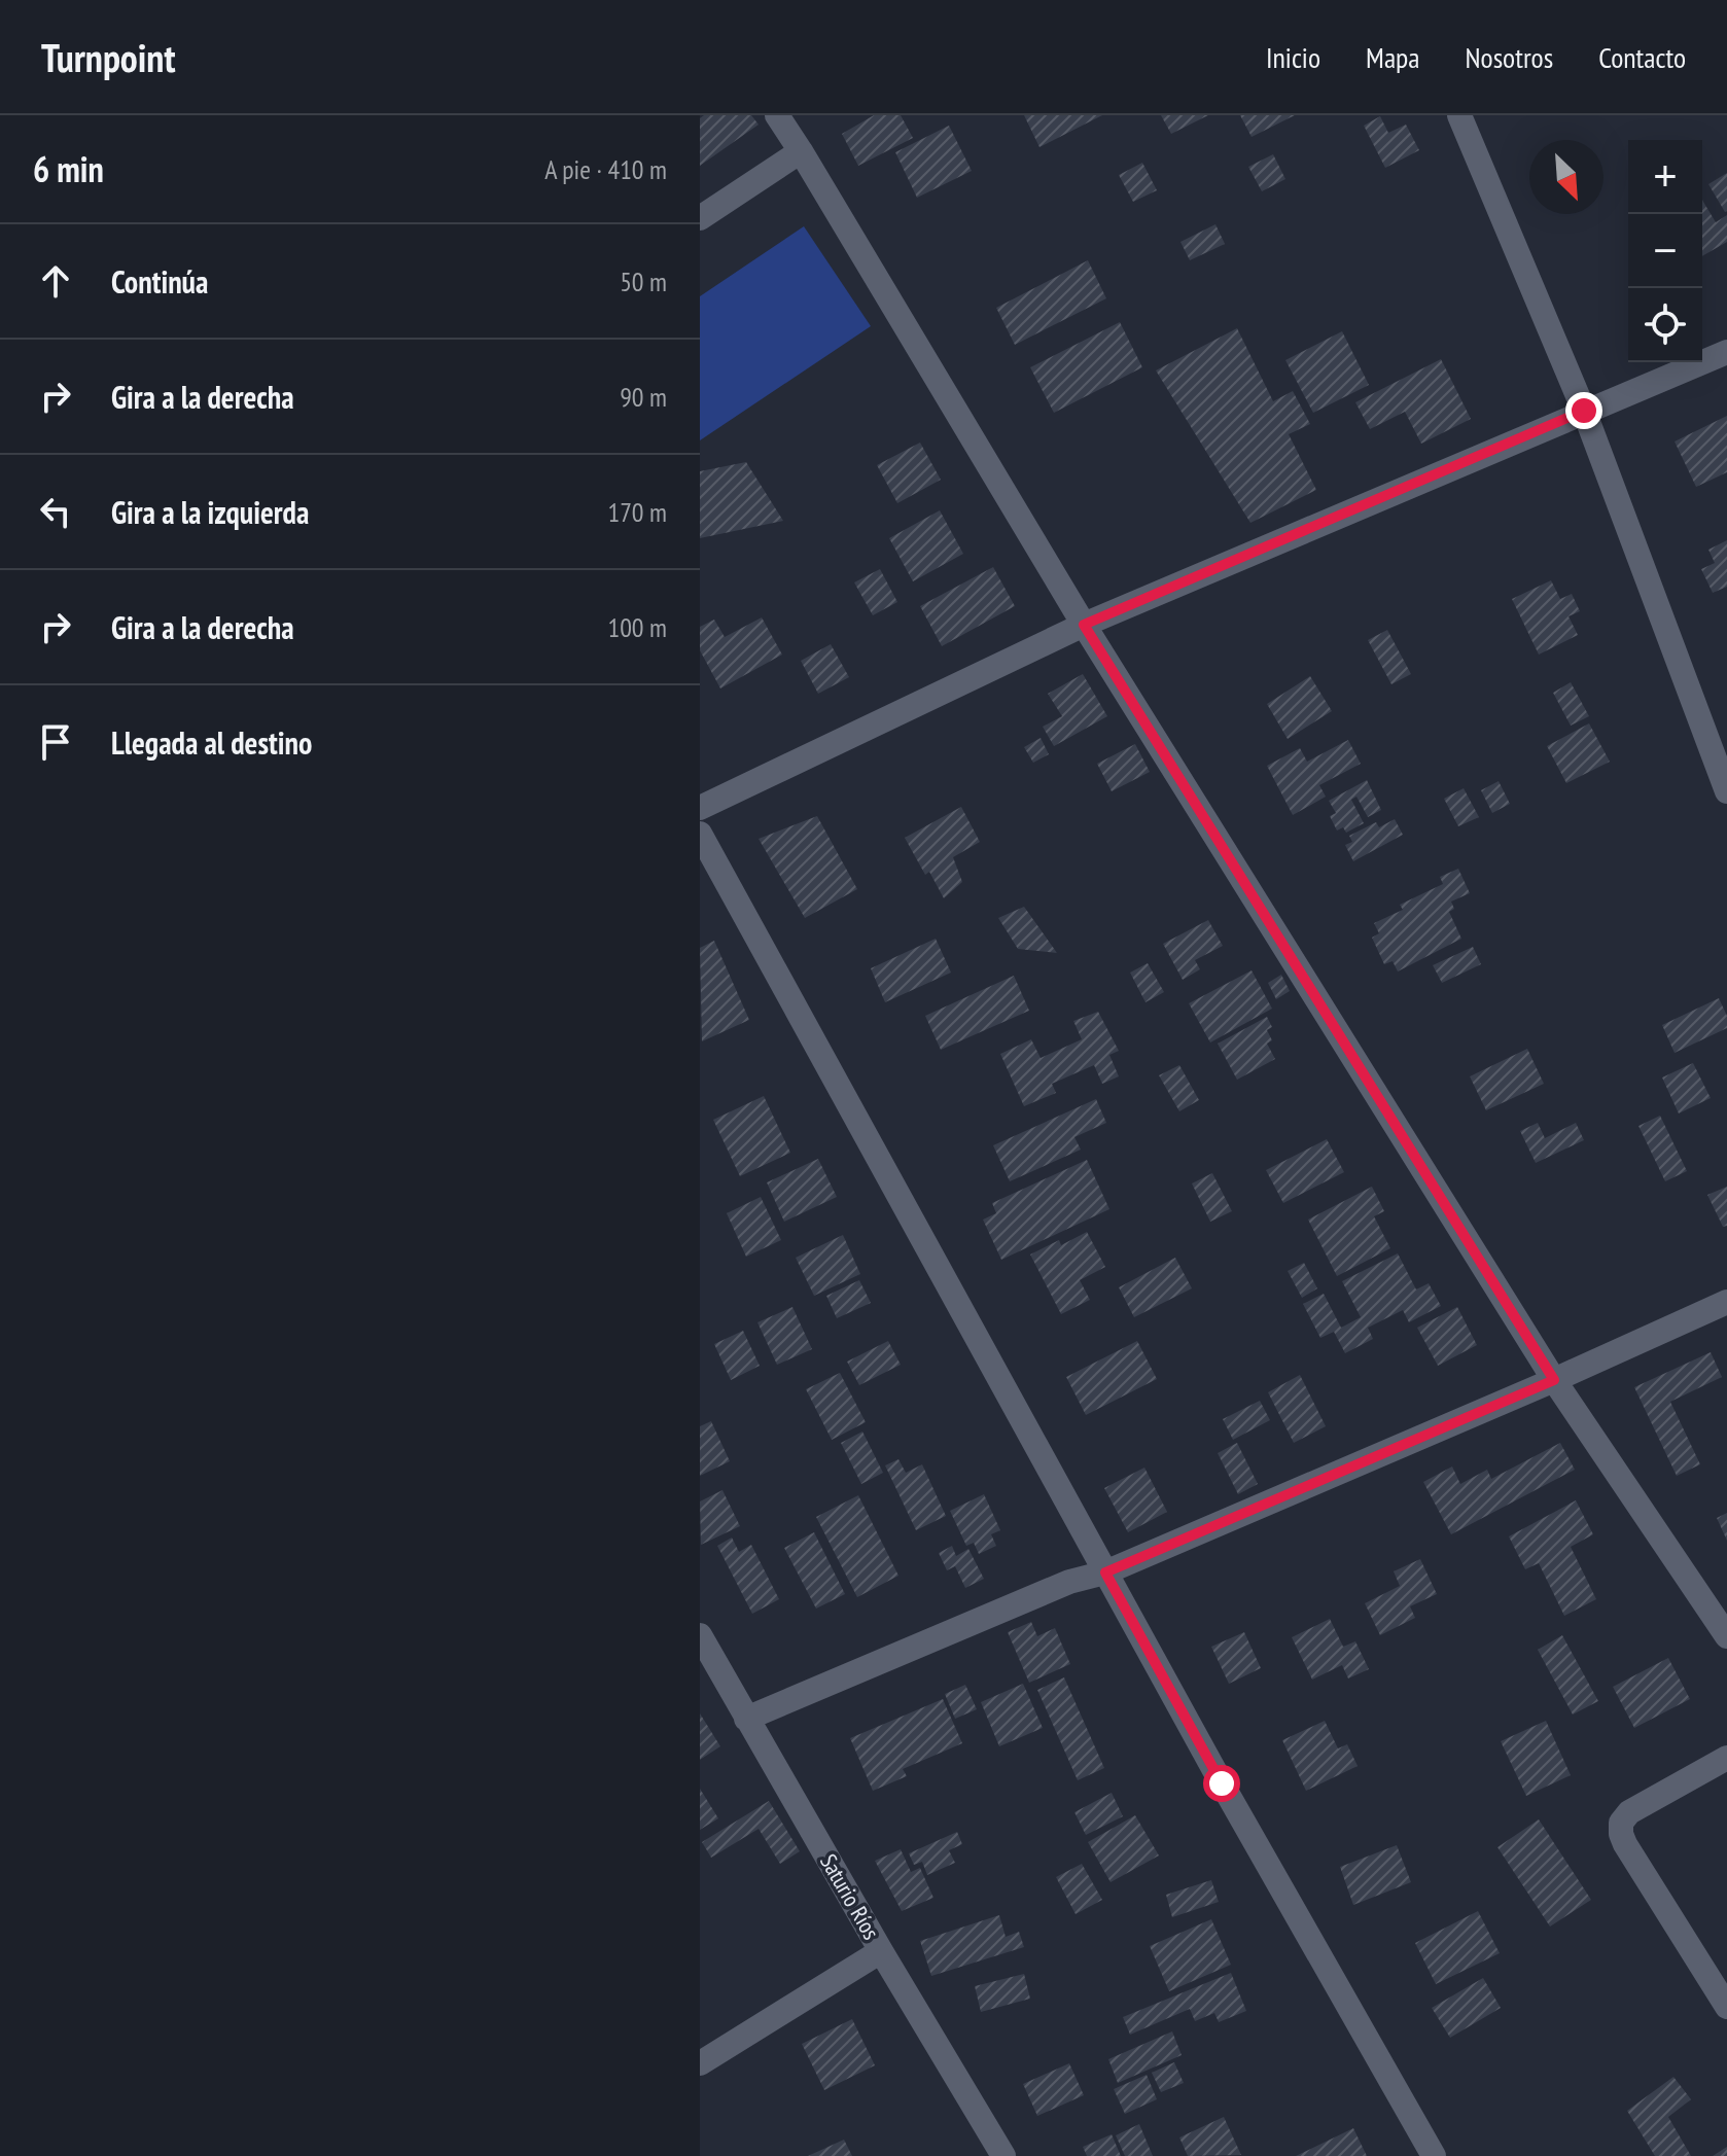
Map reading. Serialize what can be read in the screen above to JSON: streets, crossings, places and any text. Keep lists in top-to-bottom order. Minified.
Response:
{"streets":{"street":["Saturio Ríos"]},"north":"bottom right","page":{"header":"Turnpoint","nav":["Inicio","Mapa","Nosotros","Contacto"],"heading":["6 min","A pie · 410 m"],"map_buttons":["+","−"],"list":[["Continúa","50 m"],["Gira a la derecha","90 m"],["Gira a la izquierda","170 m"],["Gira a la derecha","100 m"],"Llegada al destino"]}}
